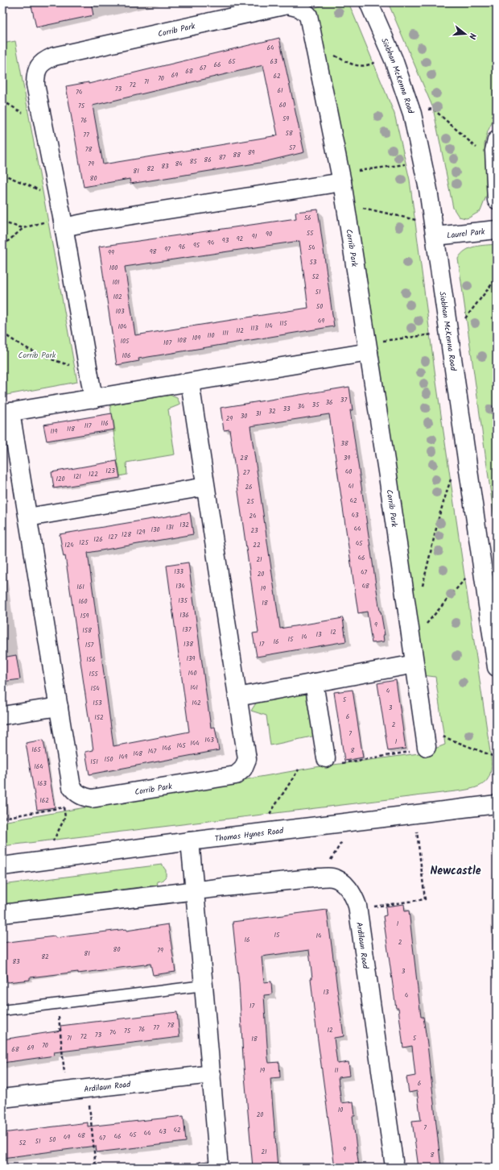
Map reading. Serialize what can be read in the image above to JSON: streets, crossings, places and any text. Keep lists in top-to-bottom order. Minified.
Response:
{"streets":{"street":["Corrib Park","Siobhan McKenna Road","Laurel Park","Thomas Hynes Road","Ardilaun Road"]},"crossings":[["Siobhan McKenna Road","Laurel Park"]],"districts":["Newcastle"],"parks":["Corrib Park"],"house_numbers":["64","65","63","66","67","68","69","62","70","71","72","73","61","74","60","75","59","76","58","77","57","78","89","88","87","86","85","79","84","83","82","81","80","56","55","90","91","92","93","94","95","96","54","97","98","99","53","100","52","101","51","102","50","103","49","115","114","104","113","112","111","110","109","108","105","107","106","37","36","35","34","33","32","31","30","29","116","117","118","119","38","28","39","123","40","27","122","121","120","41","26","42","25","43","24","132","131","44","130","23","129","128","127","126","125","45","124","22","46","21","133","47","20","134","48","161","19","135","160","18","136","159","9","137","158","12","13","14","15","16","138","17","157","139","156","140","155","141","154","4","5","153","142","3","6","152","2","7","143","1","144","145","146","165","8","147","148","149","150","151","164","163","162","1","15","14","16","2","80","79","81","82","83","3","13","4","17","78","77","76","12","75","74","73","72","71","5","18","70","69","68","19","11","6","10","20","7","42","43","44","45","48","46","49","47","50","51","52","9","21","8"],"north":"right"}
